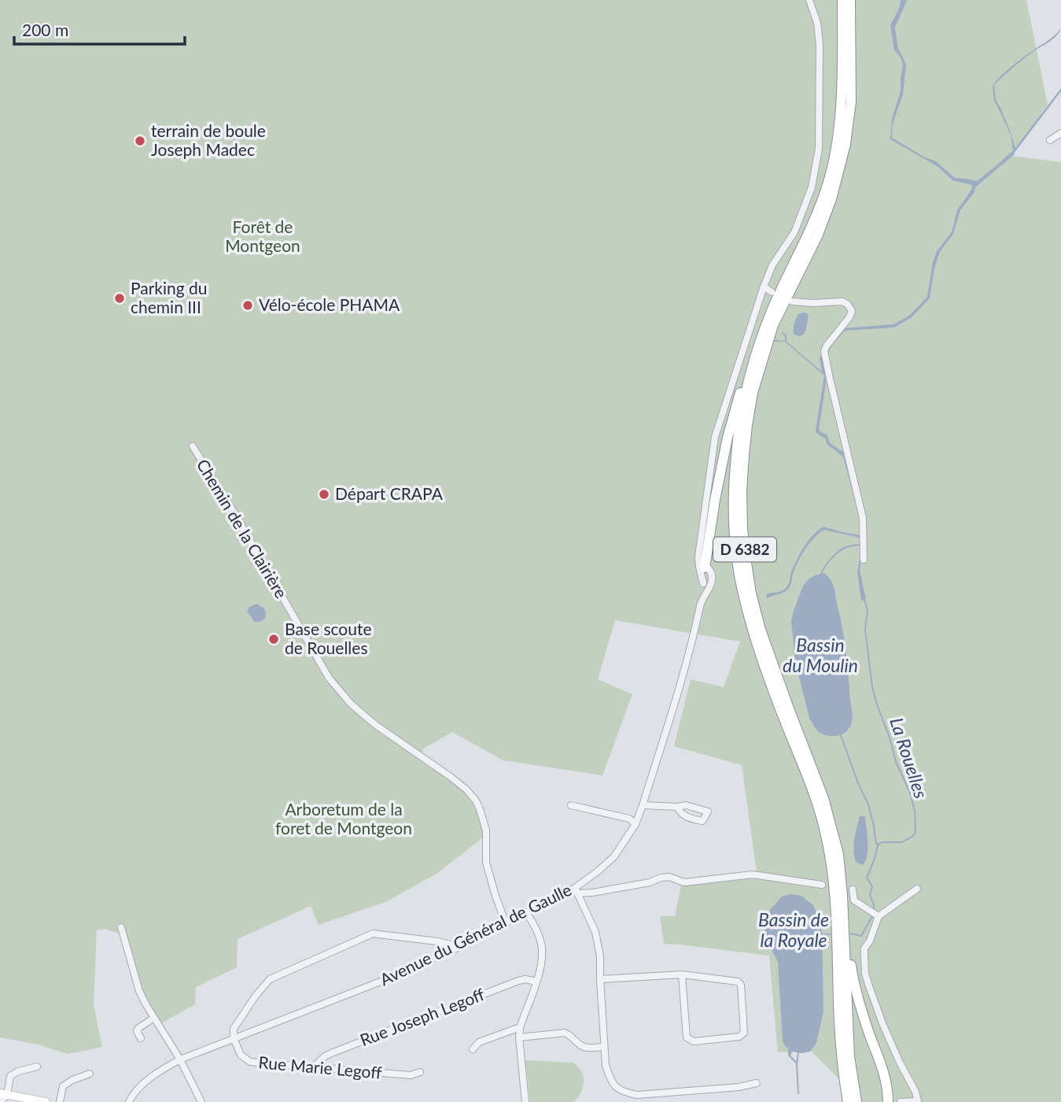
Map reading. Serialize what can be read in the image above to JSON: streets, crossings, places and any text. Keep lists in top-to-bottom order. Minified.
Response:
{"streets":{"highway":["D 6382"],"street":["Chemin de la Clairière","Avenue du Général de Gaulle","Rue Joseph Legoff","Rue Marie Legoff"]},"crossings":[["Chemin de la Clairière","Avenue du Général de Gaulle"],["Avenue du Général de Gaulle","Rue Marie Legoff"],["Rue Joseph Legoff","Rue Marie Legoff"]],"water":["Bassin du Moulin","La Rouelles","Bassin de la Royale"],"parks":["Forêt de Montgeon","Arboretum de la foret de Montgeon"],"places":["terrain de boule Joseph Madec","Parking du chemin III","Vélo-école PHAMA","Départ CRAPA","Base scoute de Rouelles"],"scale_bar":"200 m"}
